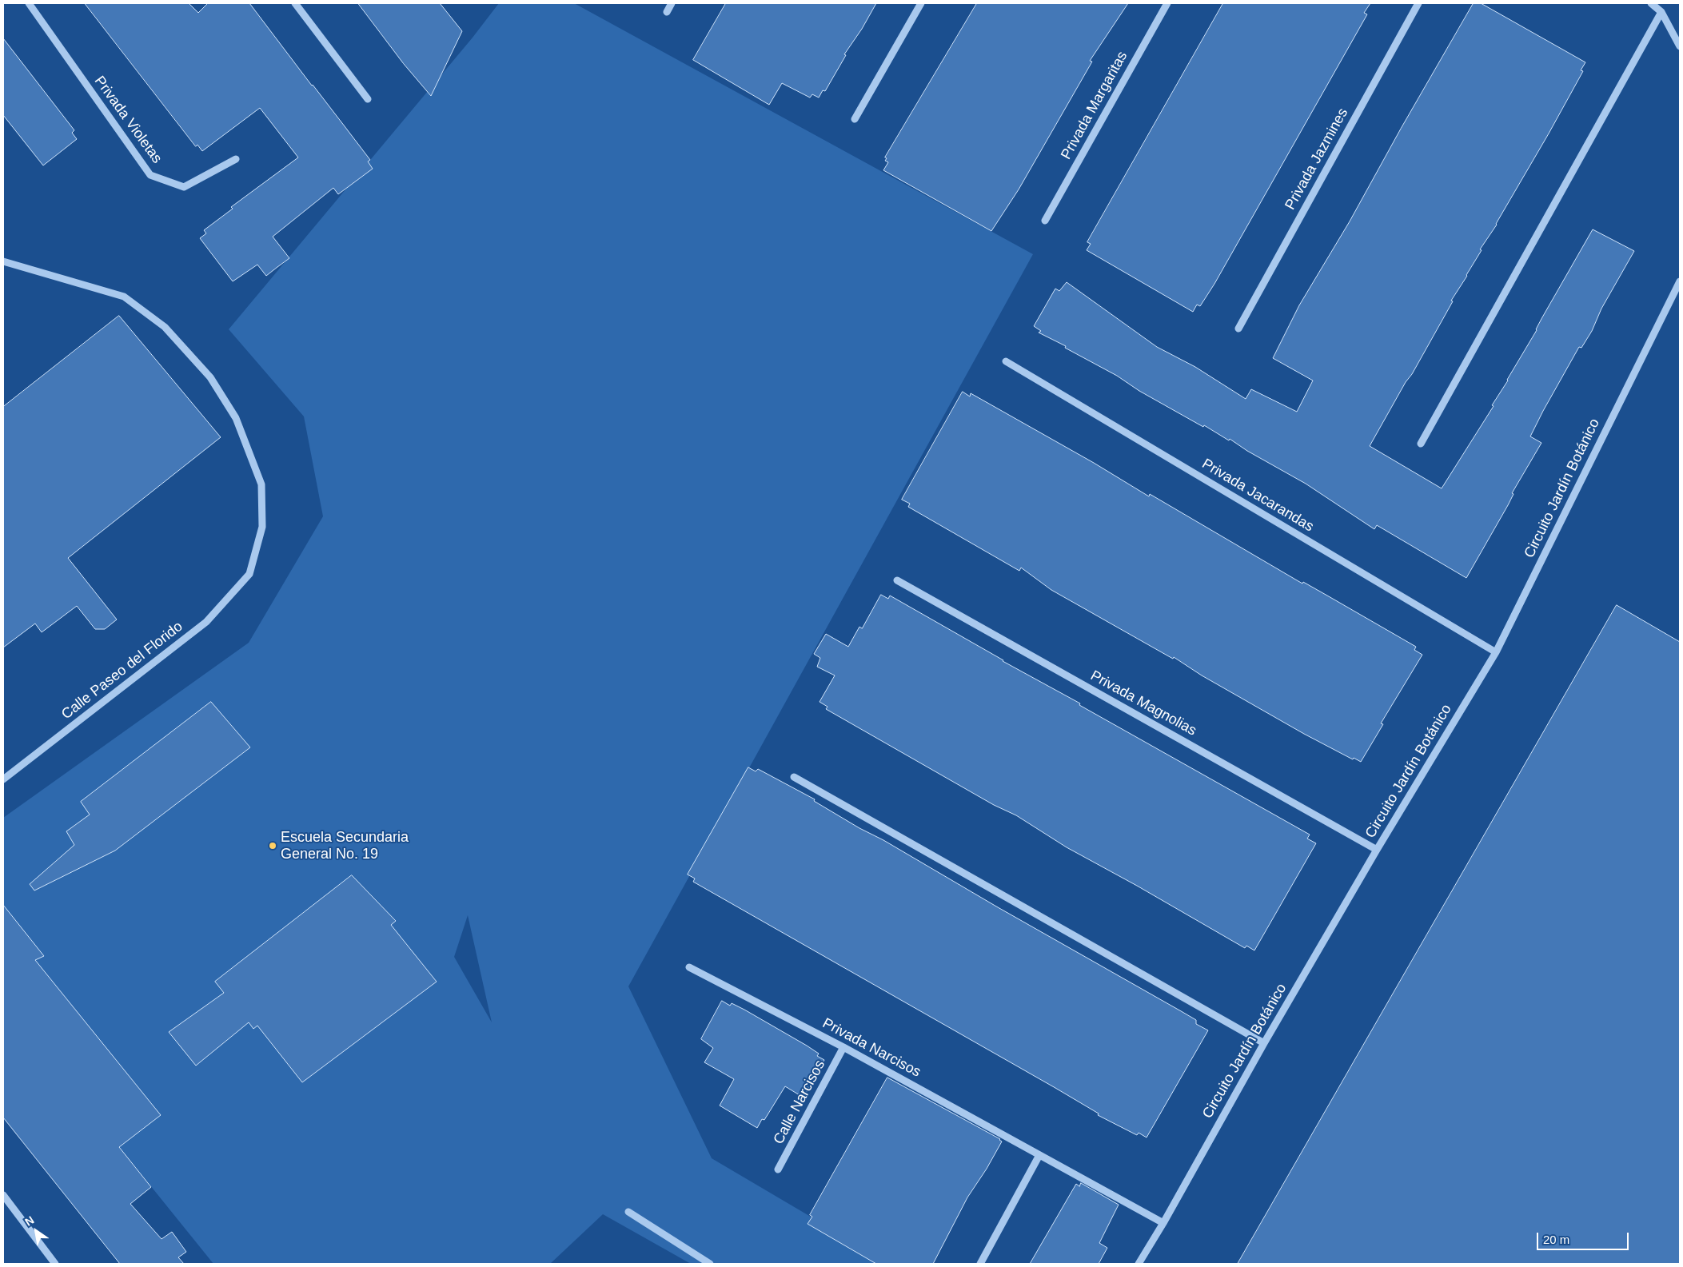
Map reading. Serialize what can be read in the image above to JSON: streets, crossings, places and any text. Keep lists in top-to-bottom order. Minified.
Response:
{"streets":{"street":["Privada Margaritas","Privada Violetas","Privada Jazmines","Circuito Jardín Botánico","Privada Jacarandas","Calle Paseo del Florido","Privada Magnolias","Privada Narcisos","Calle Narcisos"]},"crossings":[["Circuito Jardín Botánico","Privada Jacarandas"],["Circuito Jardín Botánico","Privada Magnolias"],["Circuito Jardín Botánico","Privada Narcisos"],["Privada Narcisos","Calle Narcisos"]],"places":["Escuela Secundaria General No. 19"],"scale_bar":"20 m","north":"top left"}
